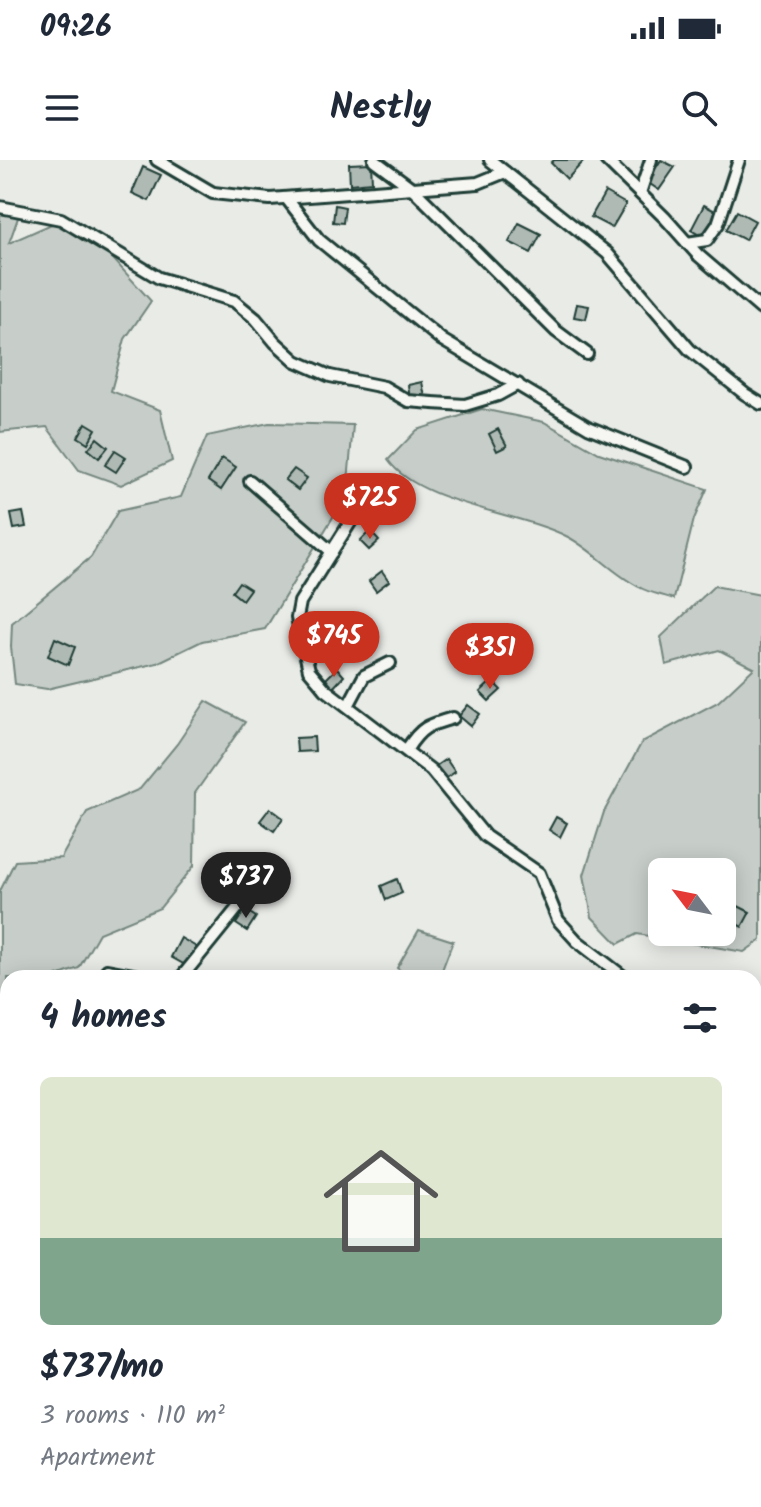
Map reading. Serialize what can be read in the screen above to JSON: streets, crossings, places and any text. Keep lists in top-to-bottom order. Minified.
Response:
{"north":"top left","page":{"status":"09:26","header":"Nestly","price":["$725","$745","$351","$737"],"heading":"4 homes","list":[{"name":"$737/mo","note":"3 rooms · 110 m² · Apartment"}]}}
